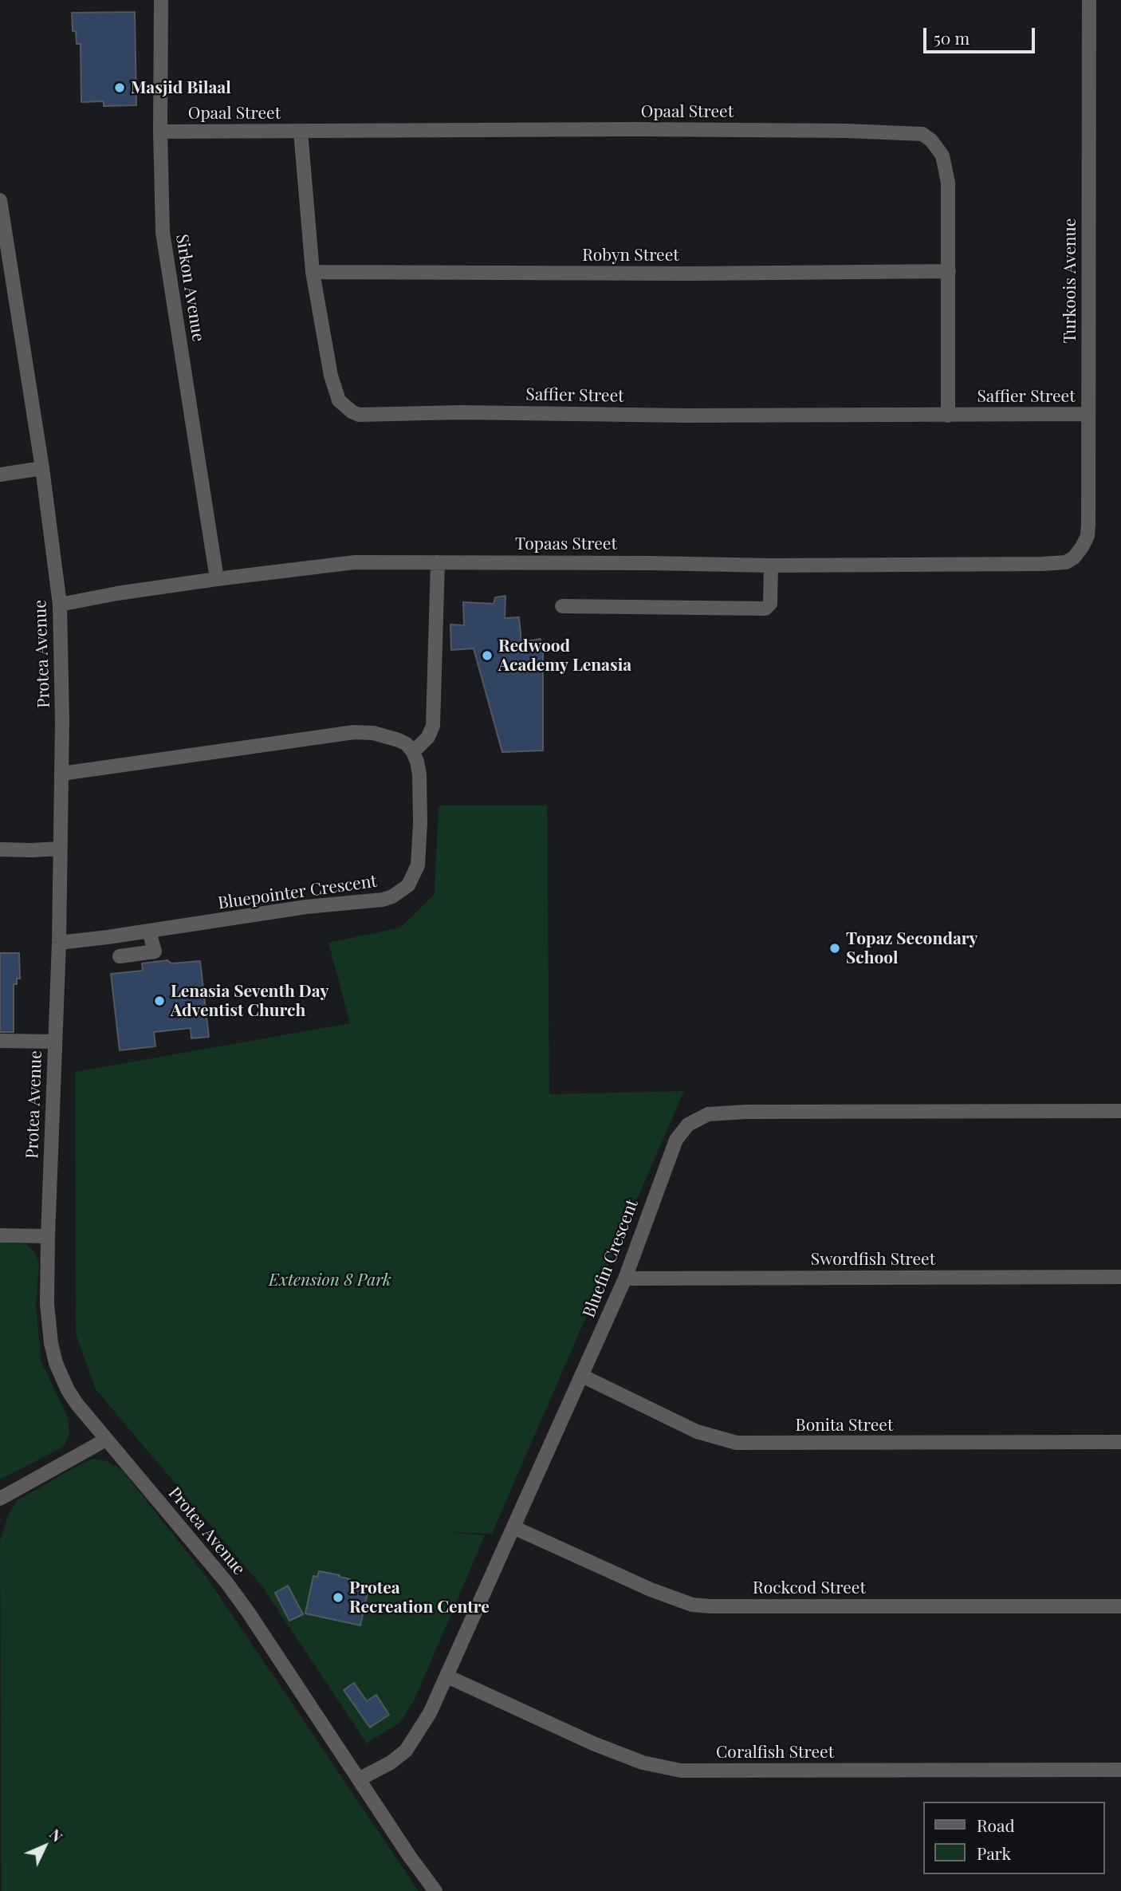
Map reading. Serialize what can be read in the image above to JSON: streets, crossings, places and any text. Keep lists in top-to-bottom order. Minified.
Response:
{"streets":{"street":["Opaal Street","Robyn Street","Turkoois Avenue","Sirkon Avenue","Saffier Street","Topaas Street","Protea Avenue","Bluepointer Crescent","Bluefin Crescent","Swordfish Street","Bonita Street","Rockcod Street","Coralfish Street"]},"crossings":[["Opaal Street","Robyn Street"],["Opaal Street","Sirkon Avenue"],["Opaal Street","Saffier Street"],["Robyn Street","Saffier Street"],["Turkoois Avenue","Saffier Street"],["Turkoois Avenue","Topaas Street"],["Sirkon Avenue","Topaas Street"],["Topaas Street","Protea Avenue"],["Protea Avenue","Bluepointer Crescent"],["Protea Avenue","Bluefin Crescent"],["Bluefin Crescent","Swordfish Street"],["Bluefin Crescent","Bonita Street"],["Bluefin Crescent","Rockcod Street"],["Bluefin Crescent","Coralfish Street"]],"parks":["Extension 8 Park"],"places":["Masjid Bilaal","Redwood Academy Lenasia","Topaz Secondary School","Lenasia Seventh Day Adventist Church","Protea Recreation Centre"],"legend":["Road","Park"],"scale_bar":"50 m","north":"top right"}
